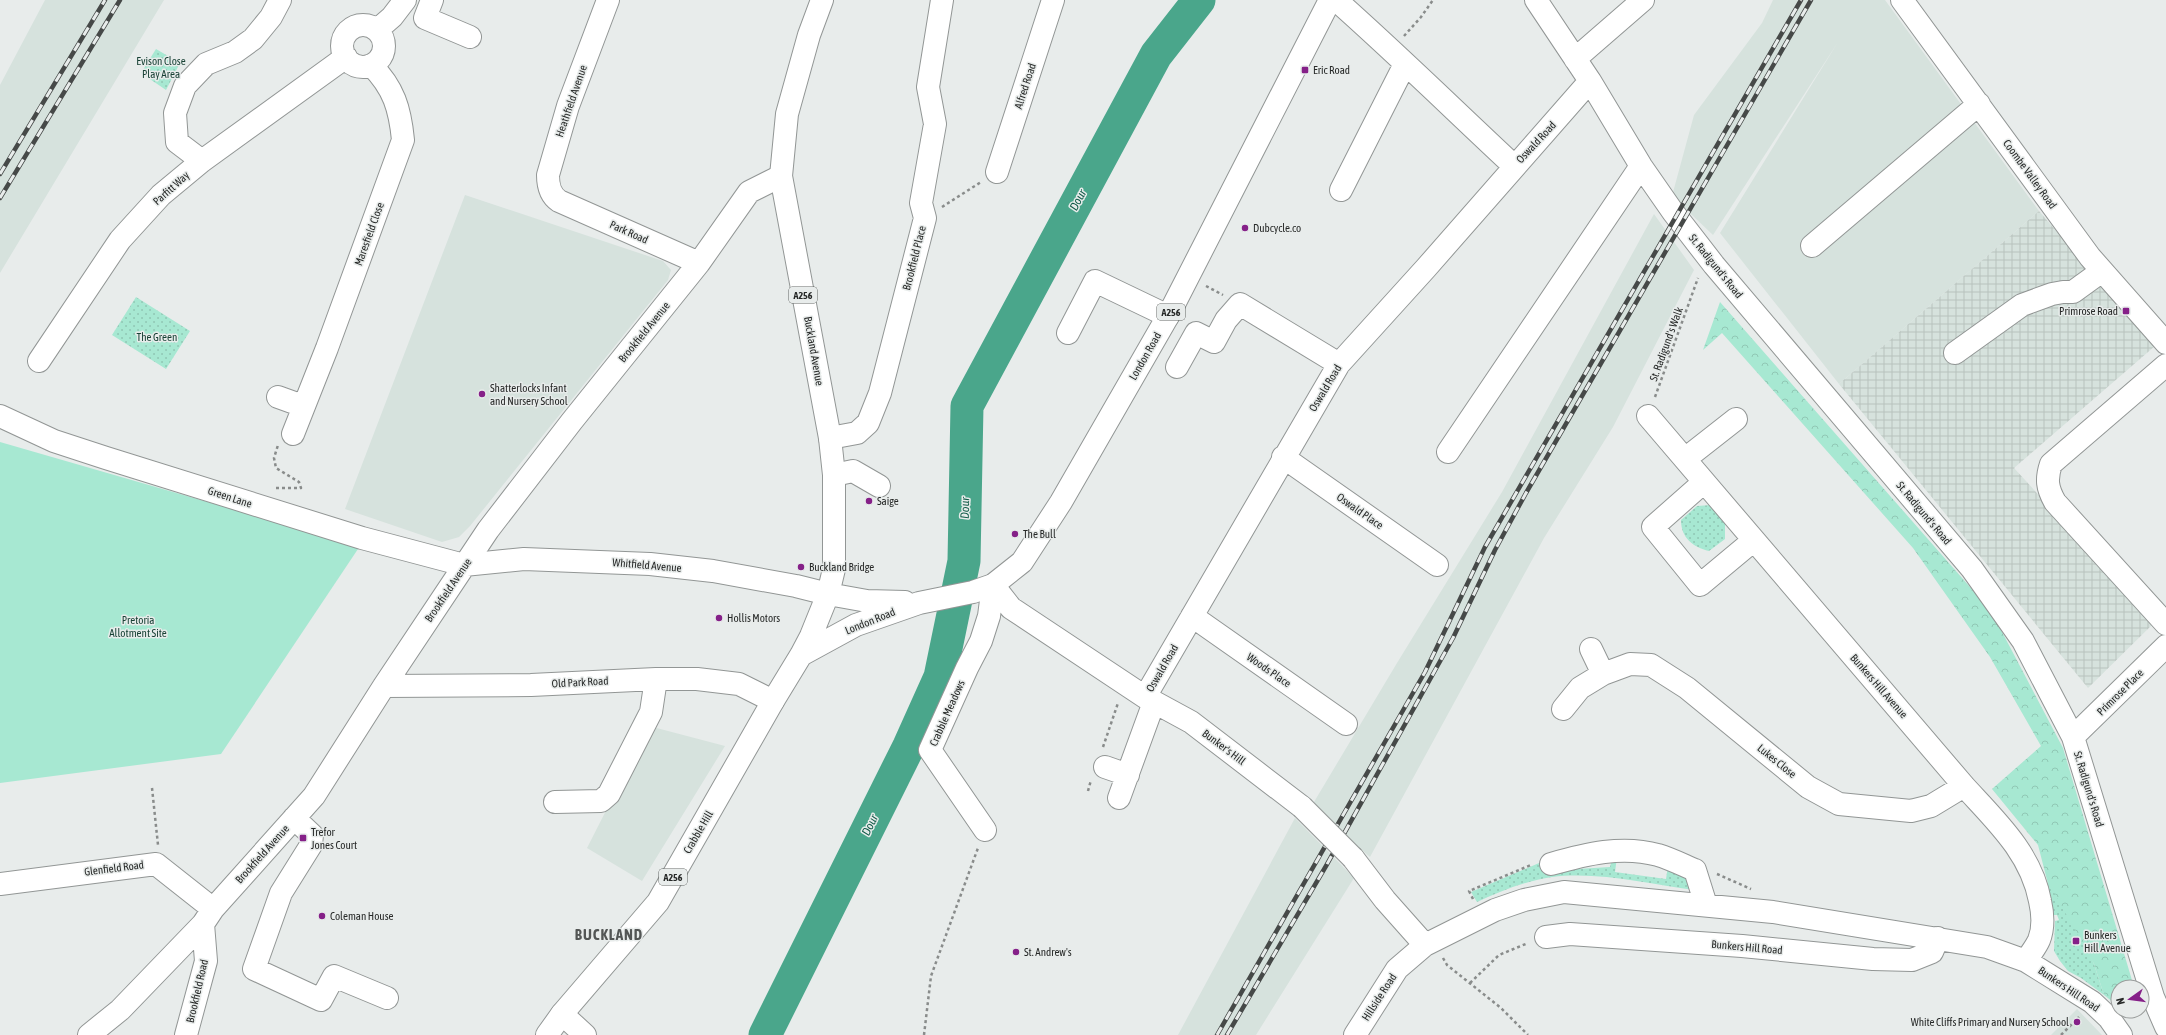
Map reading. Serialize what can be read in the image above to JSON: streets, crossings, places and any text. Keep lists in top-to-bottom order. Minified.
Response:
{"streets":{"street":["Alfred Road","Heathfield Avenue","Oswald Road","Coombe Valley Road","Parfitt Way","Park Road","Maresfield Close","Brookfield Place","St. Radigund's Road","A256","Brookfield Avenue","Buckland Avenue","London Road","Green Lane","Oswald Place","Whitfield Avenue","Woods Place","Old Park Road","Bunkers Hill Avenue","Primrose Place","Crabble Meadows","Bunker's Hill","Lukes Close","Crabble Hill","Glenfield Road","Bunkers Hill Road","Brookfield Road","Hillside Road"],"path":["St. Radigund's Walk"]},"crossings":[["Heathfield Avenue","Park Road"],["Oswald Road","St. Radigund's Road"],["Oswald Road","Oswald Place"],["Oswald Road","Woods Place"],["Oswald Road","Bunker's Hill"],["Parfitt Way","Maresfield Close"],["Park Road","Brookfield Avenue"],["Brookfield Place","Buckland Avenue"],["St. Radigund's Road","Primrose Place"],["Brookfield Avenue","Buckland Avenue"],["Brookfield Avenue","Green Lane"],["Brookfield Avenue","Whitfield Avenue"],["Brookfield Avenue","Old Park Road"],["Brookfield Avenue","Glenfield Road"],["Brookfield Avenue","Brookfield Road"],["St. Radigund's Walk","Bunkers Hill Avenue"],["Buckland Avenue","London Road"],["Buckland Avenue","Whitfield Avenue"],["Buckland Avenue","Crabble Hill"],["London Road","Whitfield Avenue"],["London Road","Crabble Meadows"],["London Road","Bunker's Hill"],["London Road","Crabble Hill"],["Green Lane","Whitfield Avenue"],["Old Park Road","Crabble Hill"],["Bunkers Hill Avenue","Lukes Close"],["Bunkers Hill Avenue","Bunkers Hill Road"],["Crabble Meadows","Bunker's Hill"],["Bunker's Hill","Bunkers Hill Road"],["Bunker's Hill","Hillside Road"],["Glenfield Road","Brookfield Road"],["Bunkers Hill Road","Hillside Road"]],"districts":["BUCKLAND"],"water":["Dour"],"parks":["Evison Close Play Area","The Green","Pretoria Allotment Site"],"places":{"transit":["Eric Road","Primrose Road","Trefor Jones Court","Bunkers Hill Avenue"],"other":["Dubcycle.co","Shatterlocks Infant and Nursery School","Saige","The Bull","Buckland Bridge","Hollis Motors","Coleman House","St. Andrew's","White Cliffs Primary and Nursery School"]},"north":"left"}
